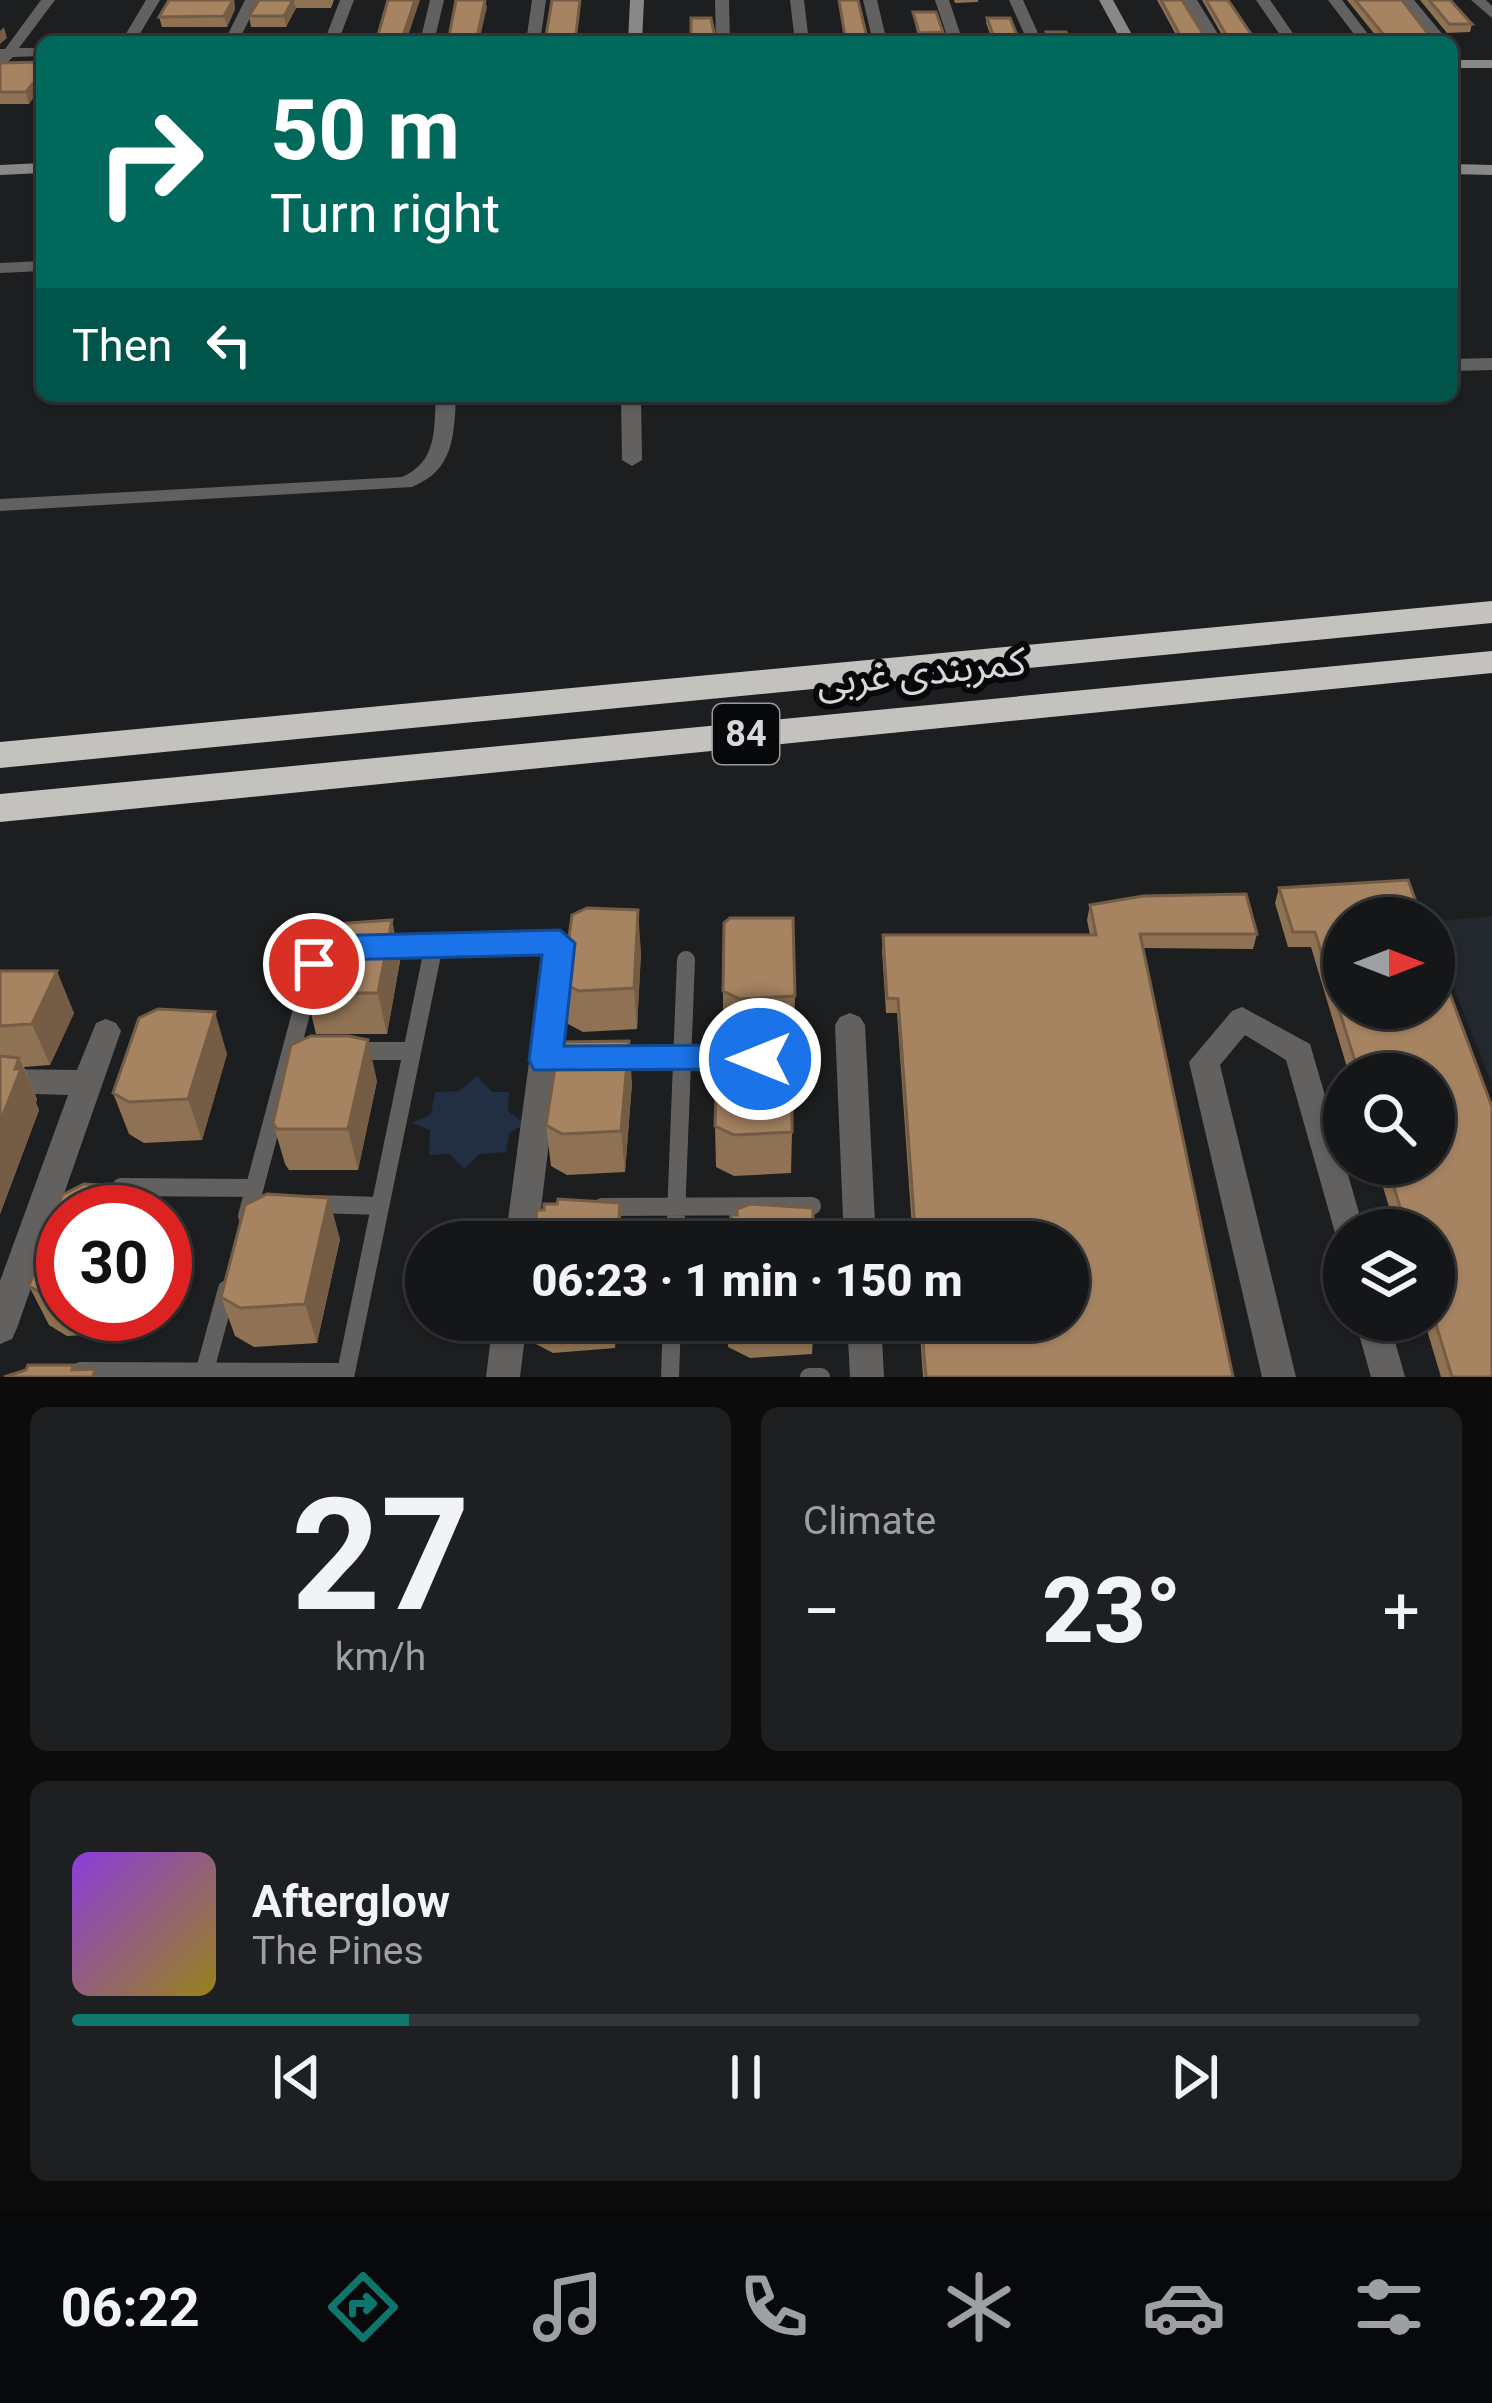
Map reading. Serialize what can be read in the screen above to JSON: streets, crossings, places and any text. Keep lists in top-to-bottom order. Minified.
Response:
{"streets":{"highway":["کمربندی غربی","84"]},"north":"right","page":{"turn":["50 m","Turn right"],"then":"Then","limit":"30","trip":"06:23 · 1 min · 150 m","tile":[["27","km/h"],"Climate"],"heat":["−","23°","+"],"song":["Afterglow","The Pines"],"tabs":"06:22"}}
